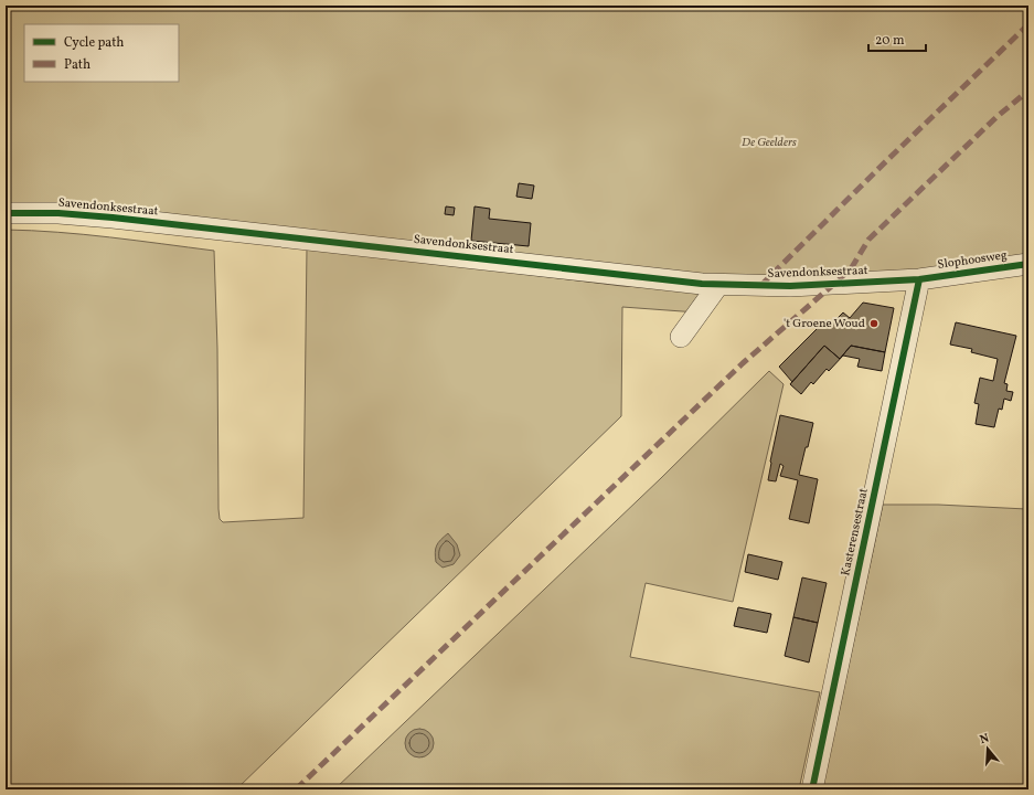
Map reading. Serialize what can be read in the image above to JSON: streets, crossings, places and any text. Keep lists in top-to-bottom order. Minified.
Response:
{"streets":{"street":["Savendonksestraat","Slophoosweg","Kasterensestraat"]},"crossings":[["Savendonksestraat","Slophoosweg"],["Savendonksestraat","Kasterensestraat"],["Slophoosweg","Kasterensestraat"]],"parks":["De Geelders"],"places":["'t Groene Woud"],"legend":["Cycle path","Path"],"scale_bar":"20 m","north":"top"}
